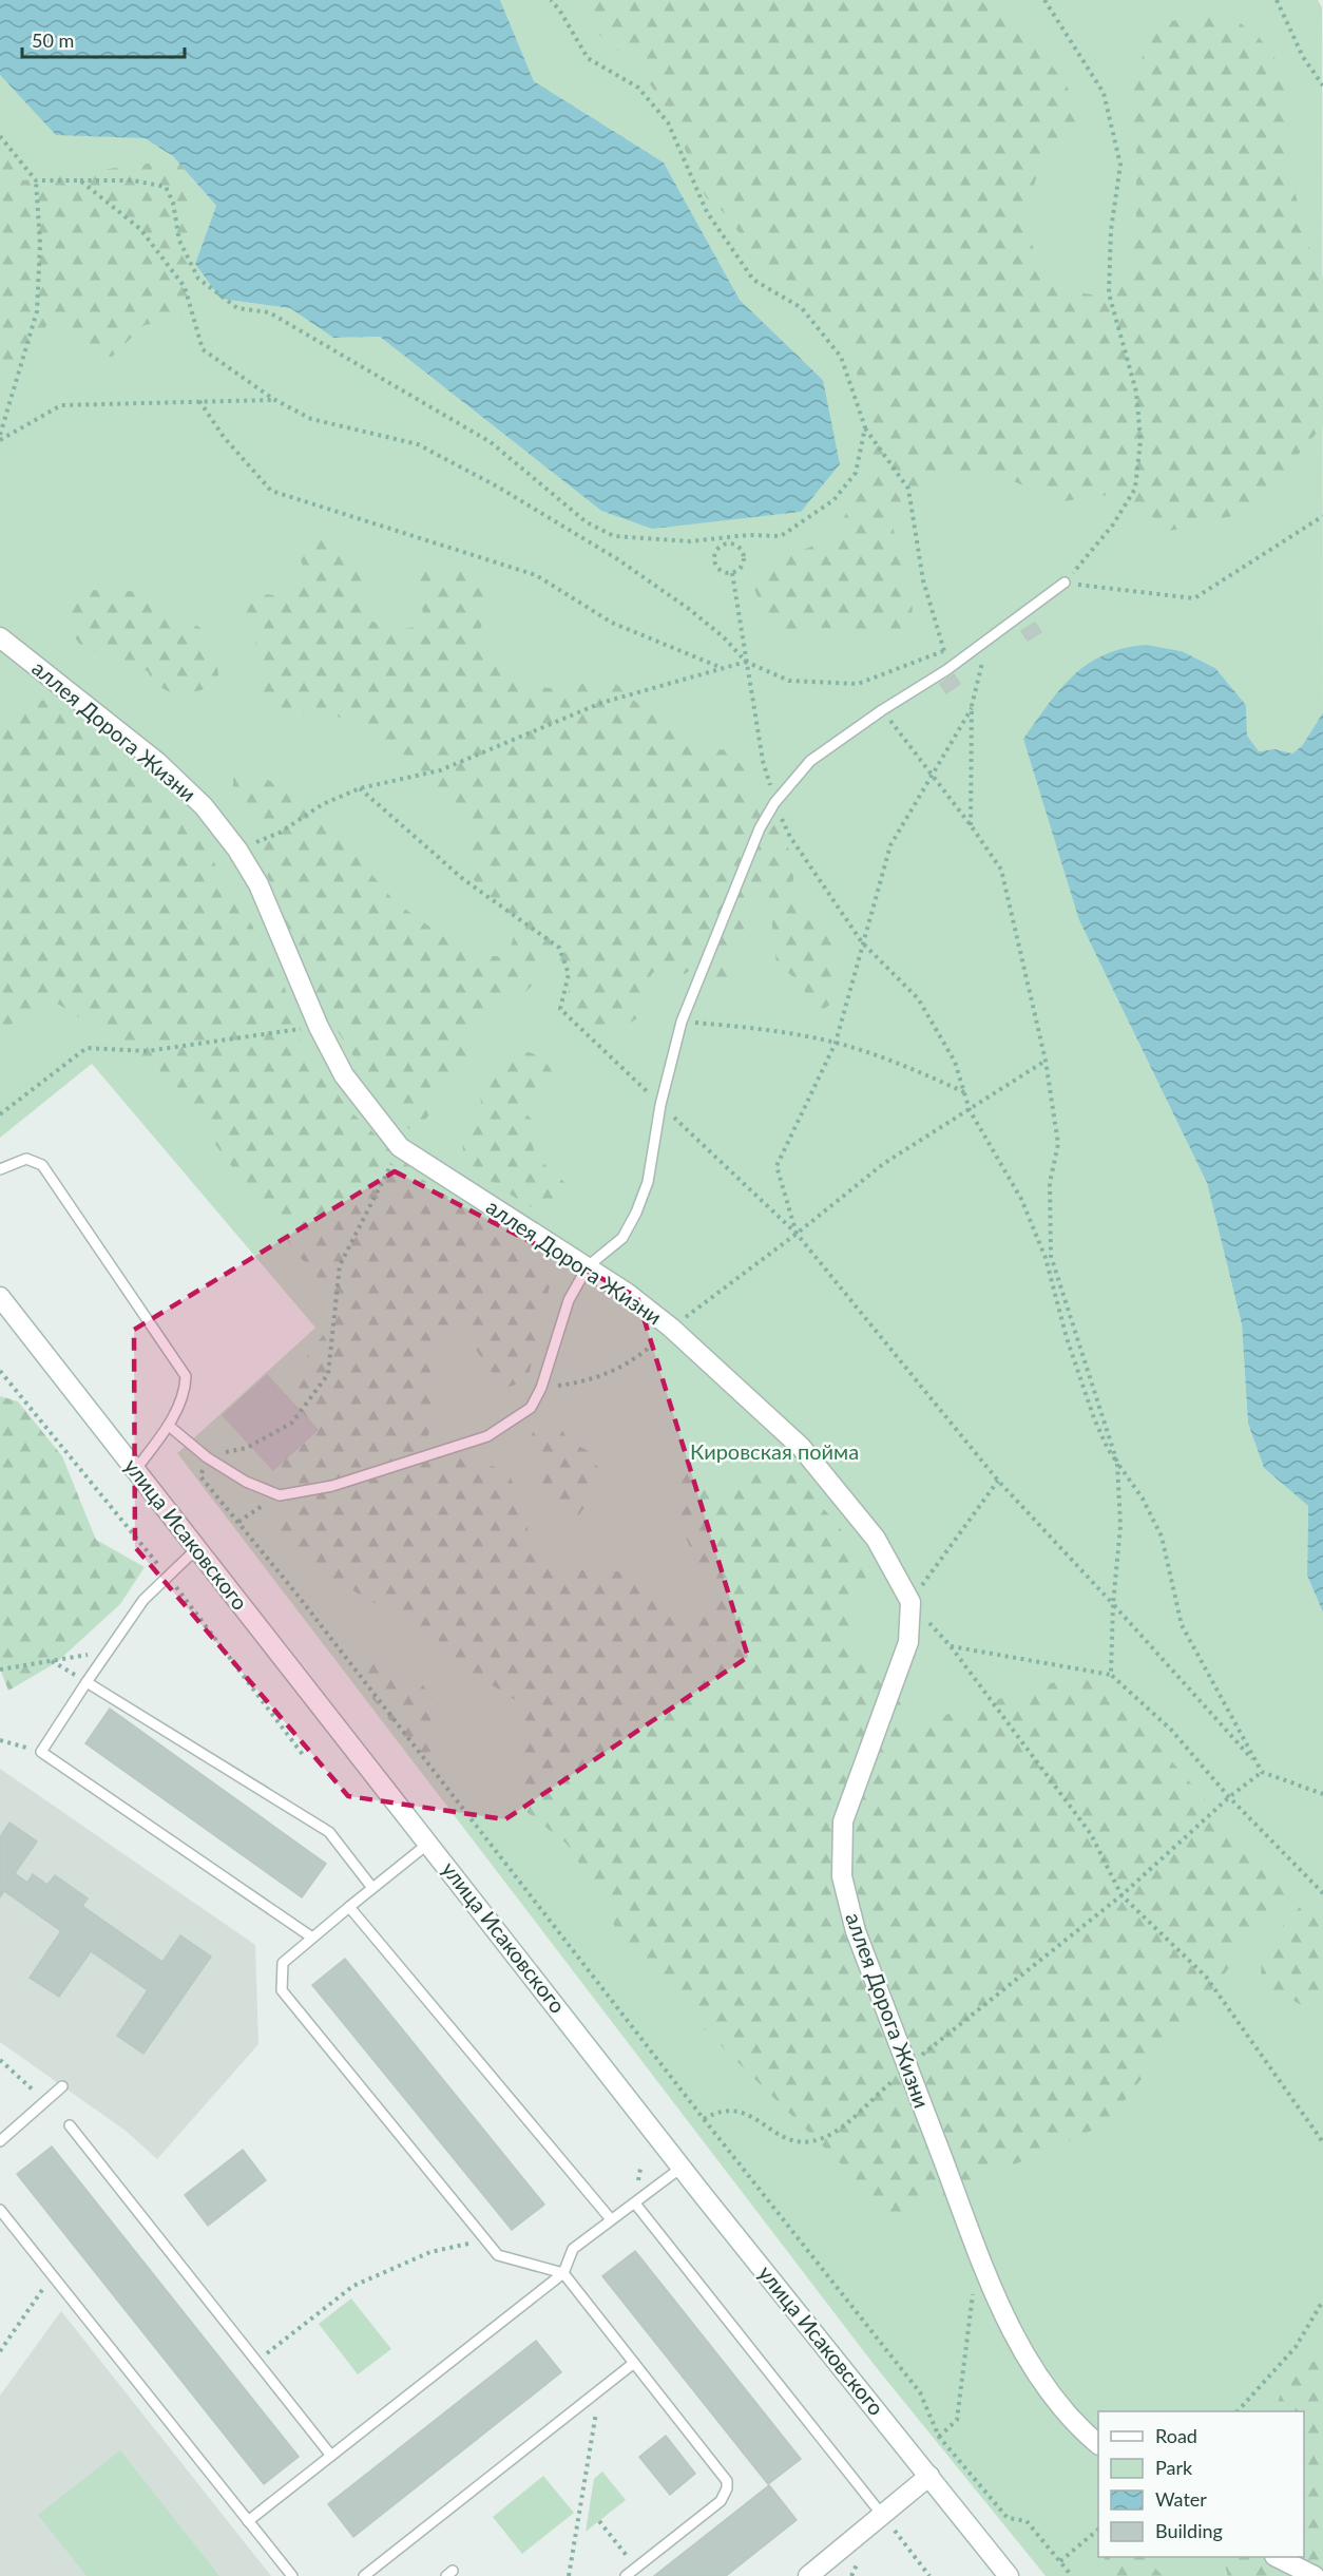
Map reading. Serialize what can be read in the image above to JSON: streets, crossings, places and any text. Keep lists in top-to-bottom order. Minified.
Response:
{"streets":{"street":["аллея Дорога Жизни","улица Исаковского"]},"parks":["Кировская пойма"],"legend":["Road","Park","Water","Building"],"scale_bar":"50 m"}
